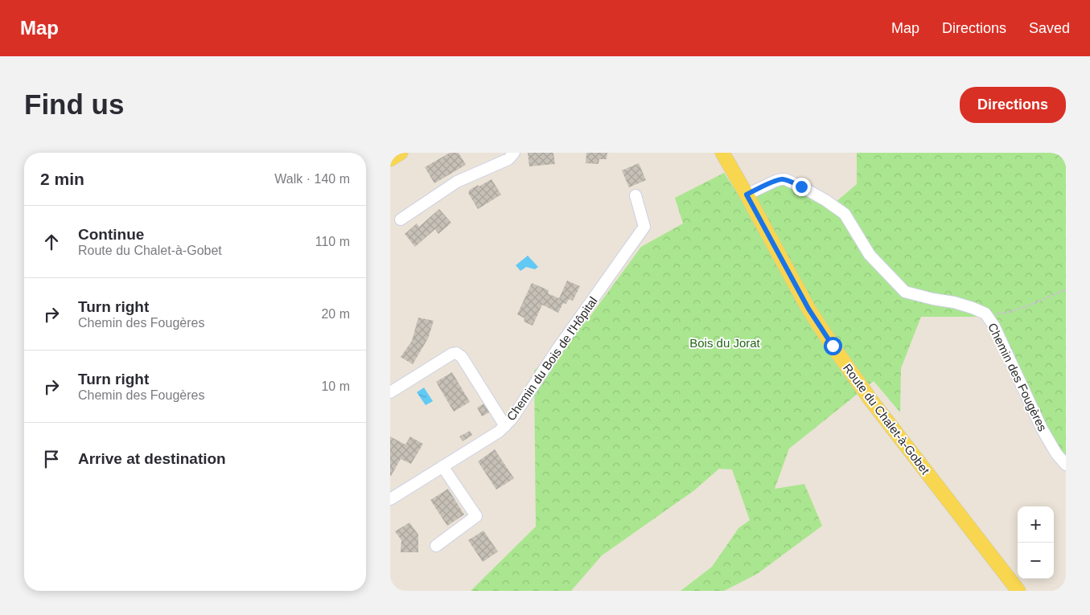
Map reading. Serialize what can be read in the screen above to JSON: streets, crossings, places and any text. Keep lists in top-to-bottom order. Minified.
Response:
{"streets":{"main road":["Route du Chalet-à-Gobet"],"street":["Chemin du Bois de l'Hôpital","Chemin des Fougères"]},"crossings":[["Chemin des Fougères","Route du Chalet-à-Gobet"]],"parks":["Bois du Jorat"],"page":{"header":"Map","nav":["Map","Directions","Saved"],"buttons":"Directions","title":"Find us","heading":["2 min","Walk · 140 m"],"list":[["Continue","Route du Chalet-à-Gobet","110 m"],["Turn right","Chemin des Fougères","20 m"],["Turn right","Chemin des Fougères","10 m"],"Arrive at destination"],"map_buttons":["+","−"]}}
